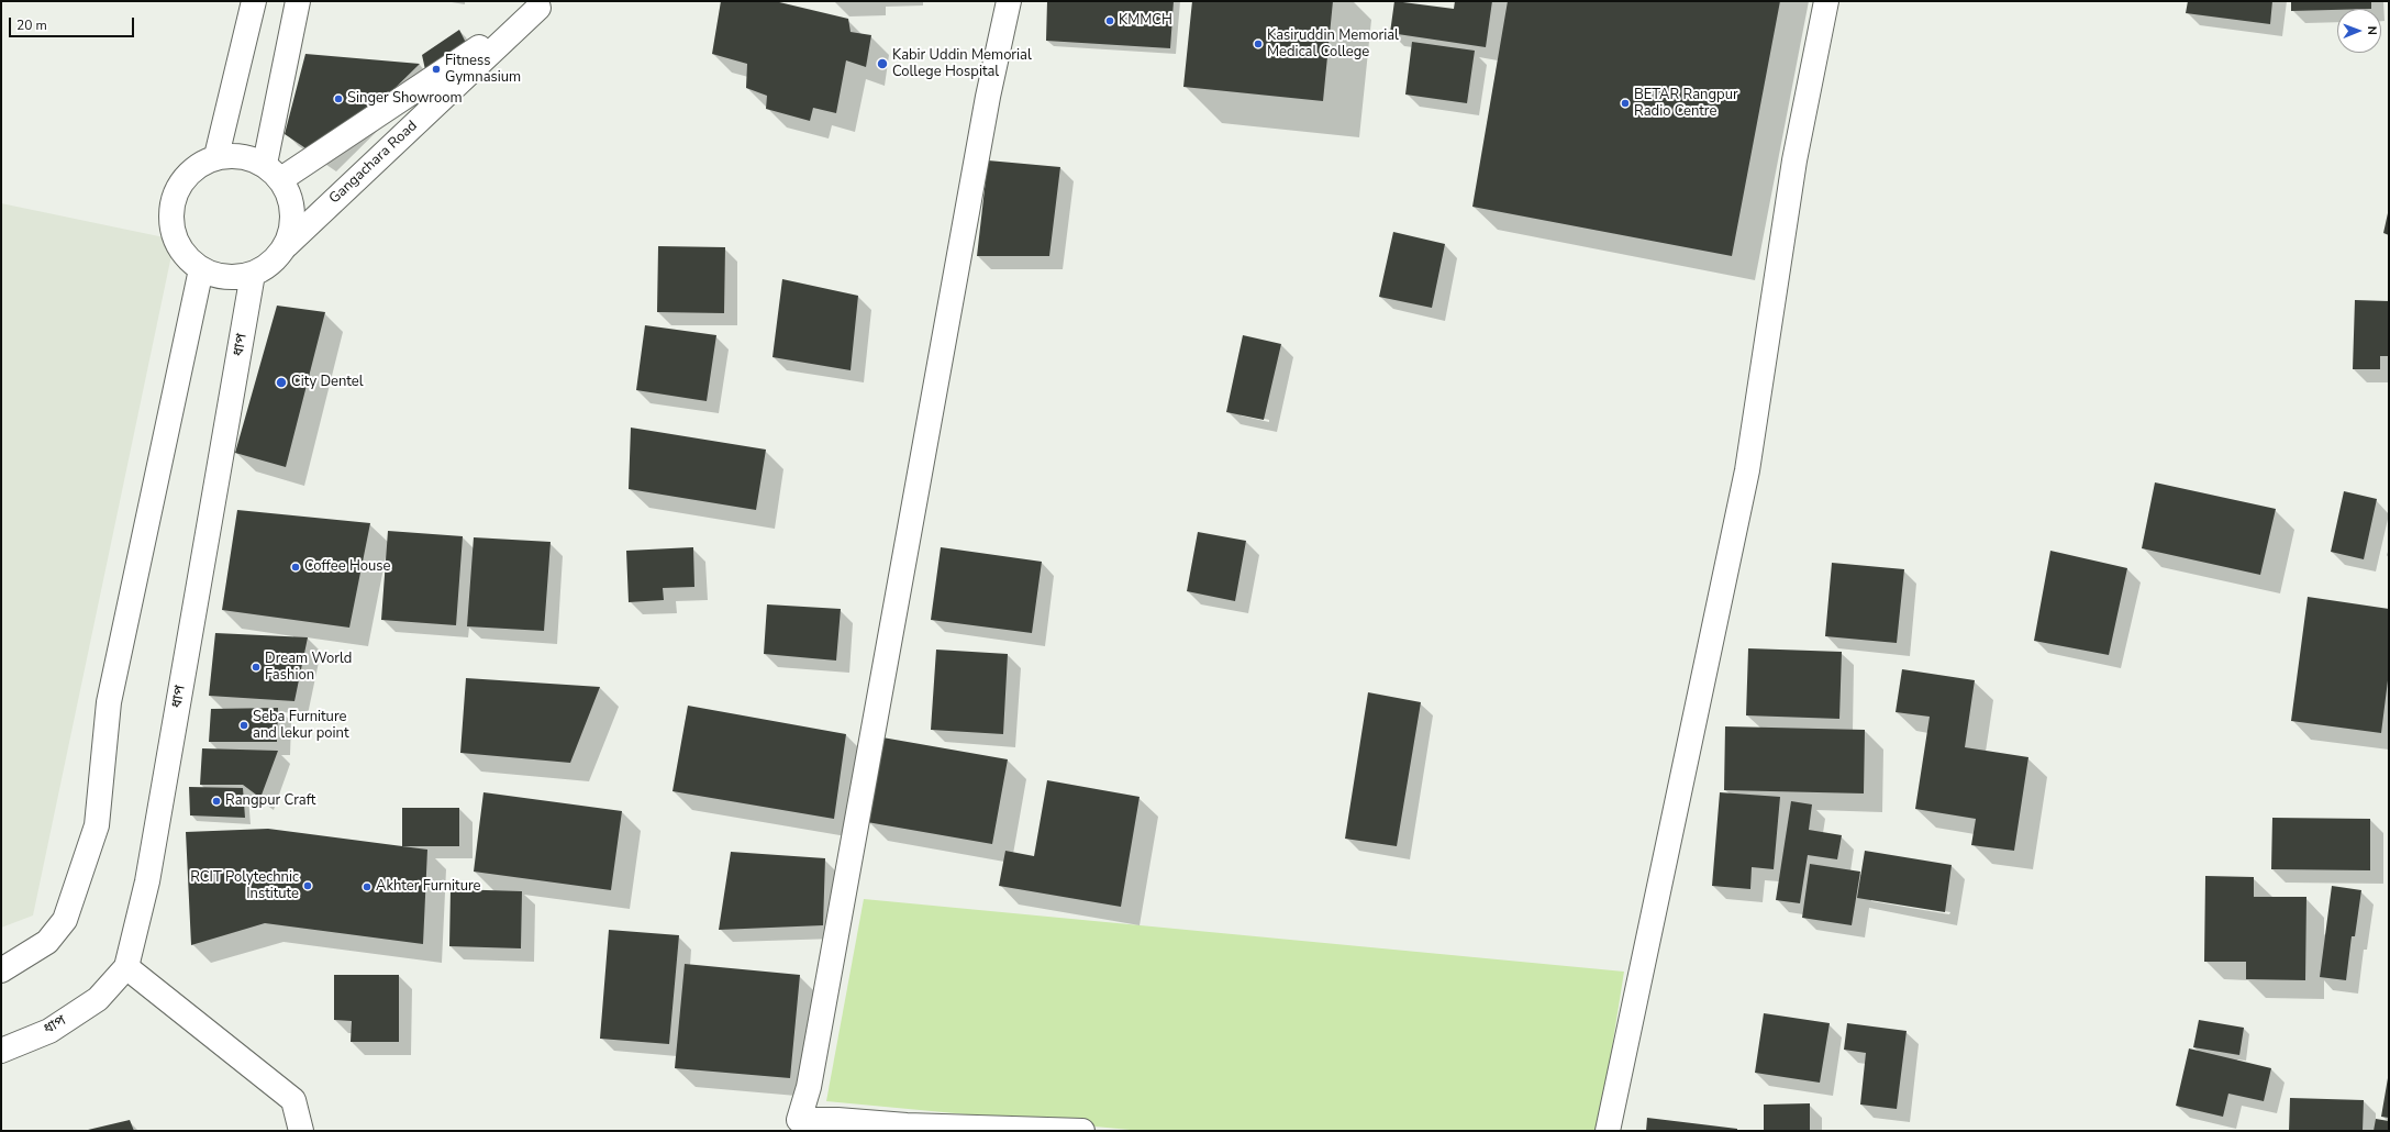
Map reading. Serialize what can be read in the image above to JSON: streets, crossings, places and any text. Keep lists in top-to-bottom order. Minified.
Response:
{"streets":{"main road":["Gangachara Road","ধাপ"]},"crossings":[["Gangachara Road","ধাপ"]],"places":["KMMCH","Kasiruddin Memorial Medical College","Kabir Uddin Memorial College Hospital","Fitness Gymnasium","Singer Showroom","BETAR Rangpur Radio Centre","City Dentel","Coffee House","Dream World Fashion","Seba Furniture and lekur point","Rangpur Craft","RCIT Polytechnic Institute","Akhter Furniture"],"scale_bar":"20 m","north":"right"}
